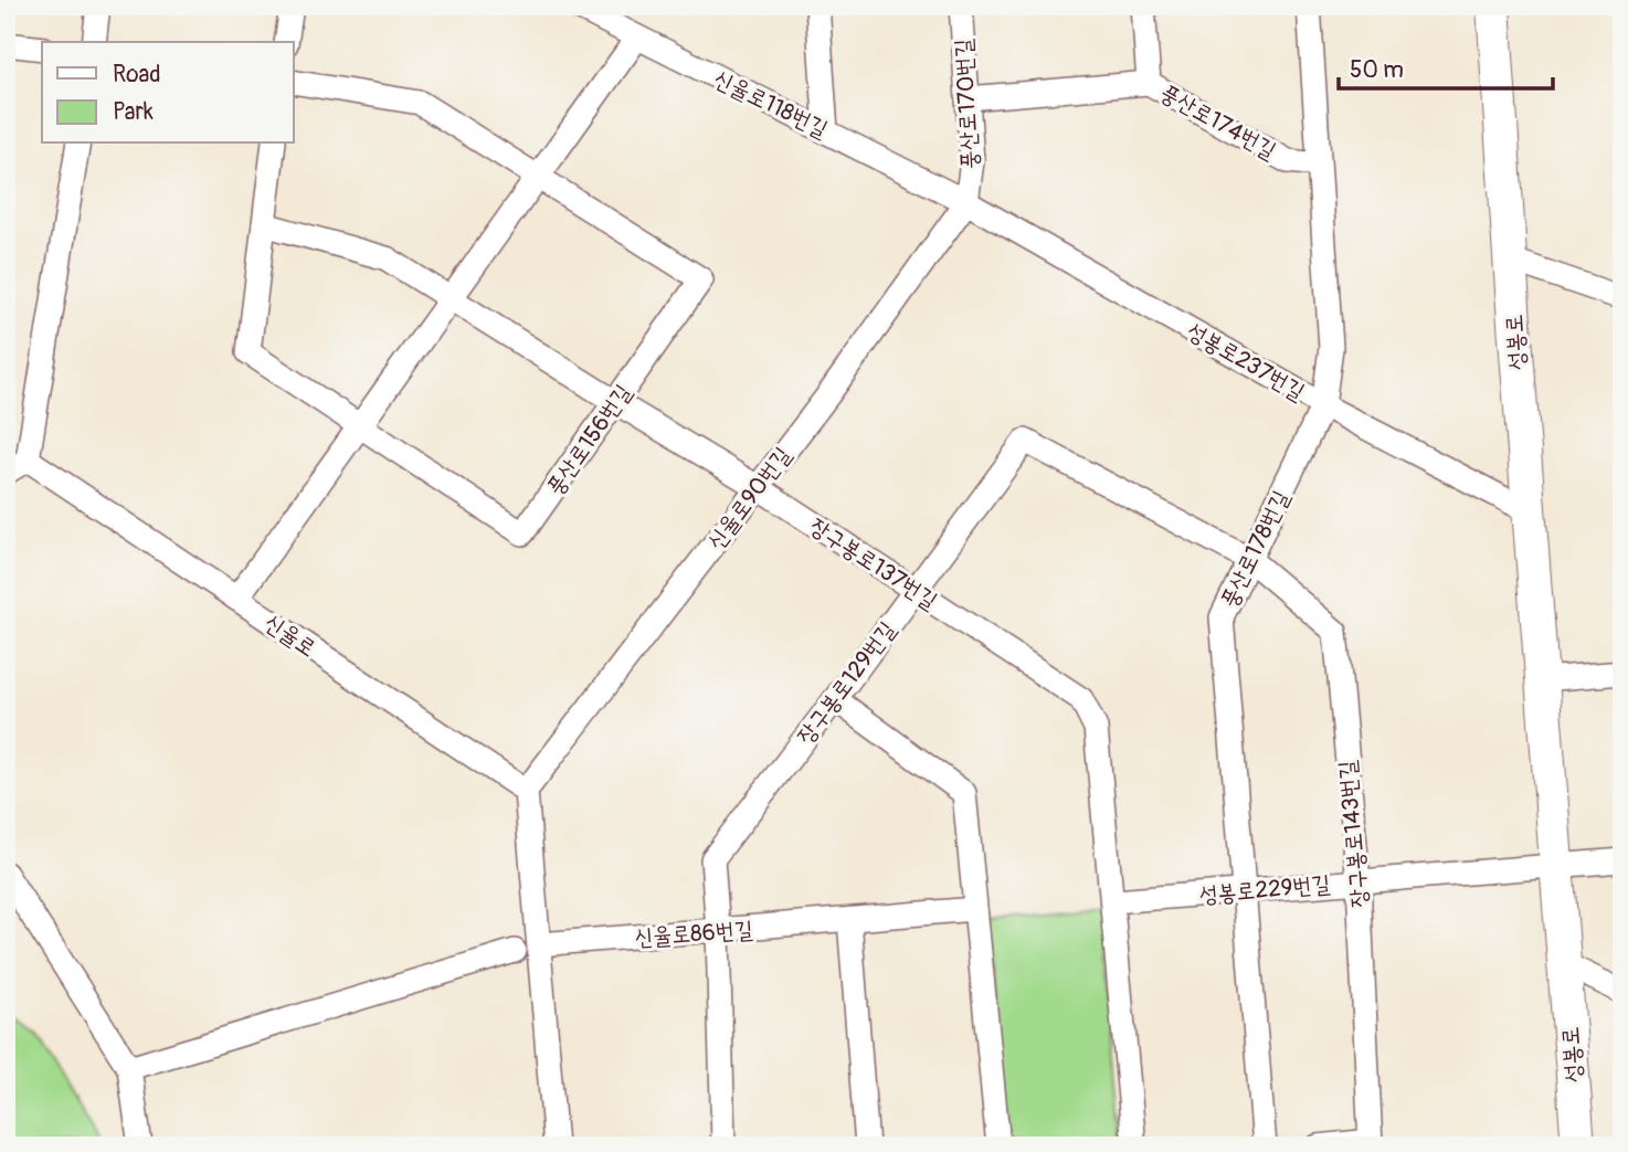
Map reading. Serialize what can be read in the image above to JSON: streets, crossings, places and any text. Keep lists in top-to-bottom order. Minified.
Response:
{"streets":{"street":["신율로118번길","풍산로170번길","풍산로174번길","성봉로","성봉로237번길","풍산로156번길","신율로90번길","풍산로178번길","장구봉로137번길","신율로","장구봉로129번길","장구봉로143번길","성봉로229번길","신율로86번길"]},"crossings":[["신율로118번길","풍산로170번길"],["신율로118번길","성봉로237번길"],["신율로118번길","신율로90번길"],["풍산로170번길","성봉로237번길"],["풍산로170번길","신율로90번길"],["풍산로174번길","풍산로178번길"],["성봉로","성봉로237번길"],["성봉로","성봉로229번길"],["성봉로237번길","신율로90번길"],["성봉로237번길","풍산로178번길"],["풍산로156번길","장구봉로137번길"],["신율로90번길","장구봉로137번길"],["신율로90번길","신율로"],["풍산로178번길","장구봉로129번길"],["풍산로178번길","장구봉로143번길"],["풍산로178번길","성봉로229번길"],["장구봉로137번길","장구봉로129번길"],["장구봉로137번길","성봉로229번길"],["장구봉로129번길","장구봉로143번길"],["장구봉로129번길","신율로86번길"],["장구봉로143번길","성봉로229번길"]],"legend":["Road","Park"],"scale_bar":"50 m"}
